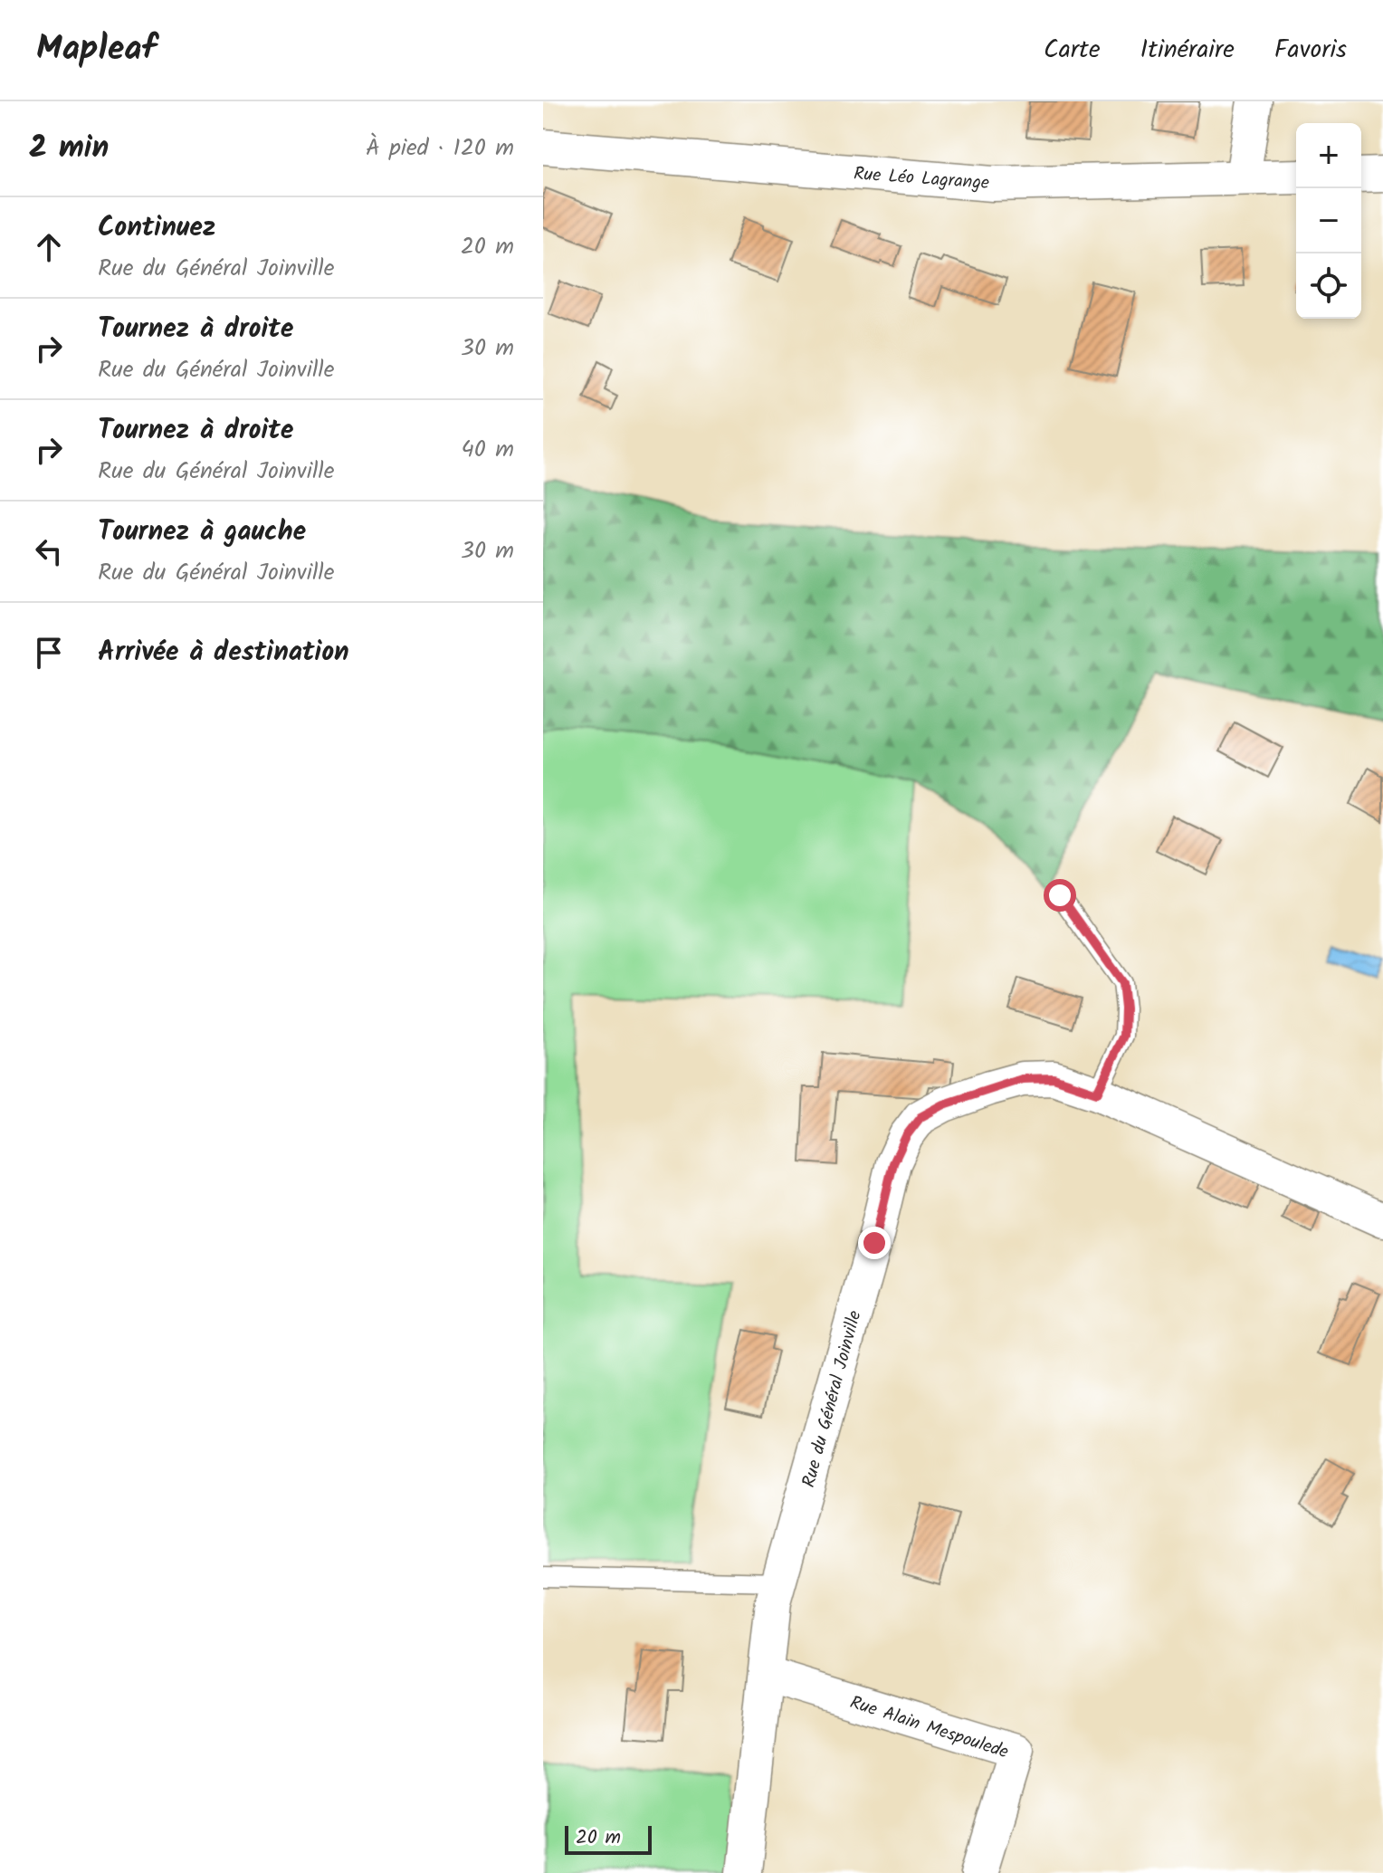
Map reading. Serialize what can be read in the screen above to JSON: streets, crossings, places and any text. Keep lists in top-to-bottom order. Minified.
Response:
{"streets":{"street":["Rue Léo Lagrange","Rue du Général Joinville","Rue Alain Mespoulede"]},"crossings":[["Rue du Général Joinville","Rue Alain Mespoulede"]],"scale_bar":"20 m","page":{"header":"Mapleaf","nav":["Carte","Itinéraire","Favoris"],"heading":["2 min","À pied · 120 m"],"map_buttons":["+","−"],"list":[["Continuez","Rue du Général Joinville","20 m"],["Tournez à droite","Rue du Général Joinville","30 m"],["Tournez à droite","Rue du Général Joinville","40 m"],["Tournez à gauche","Rue du Général Joinville","30 m"],"Arrivée à destination"],"scale":"20 m"}}
